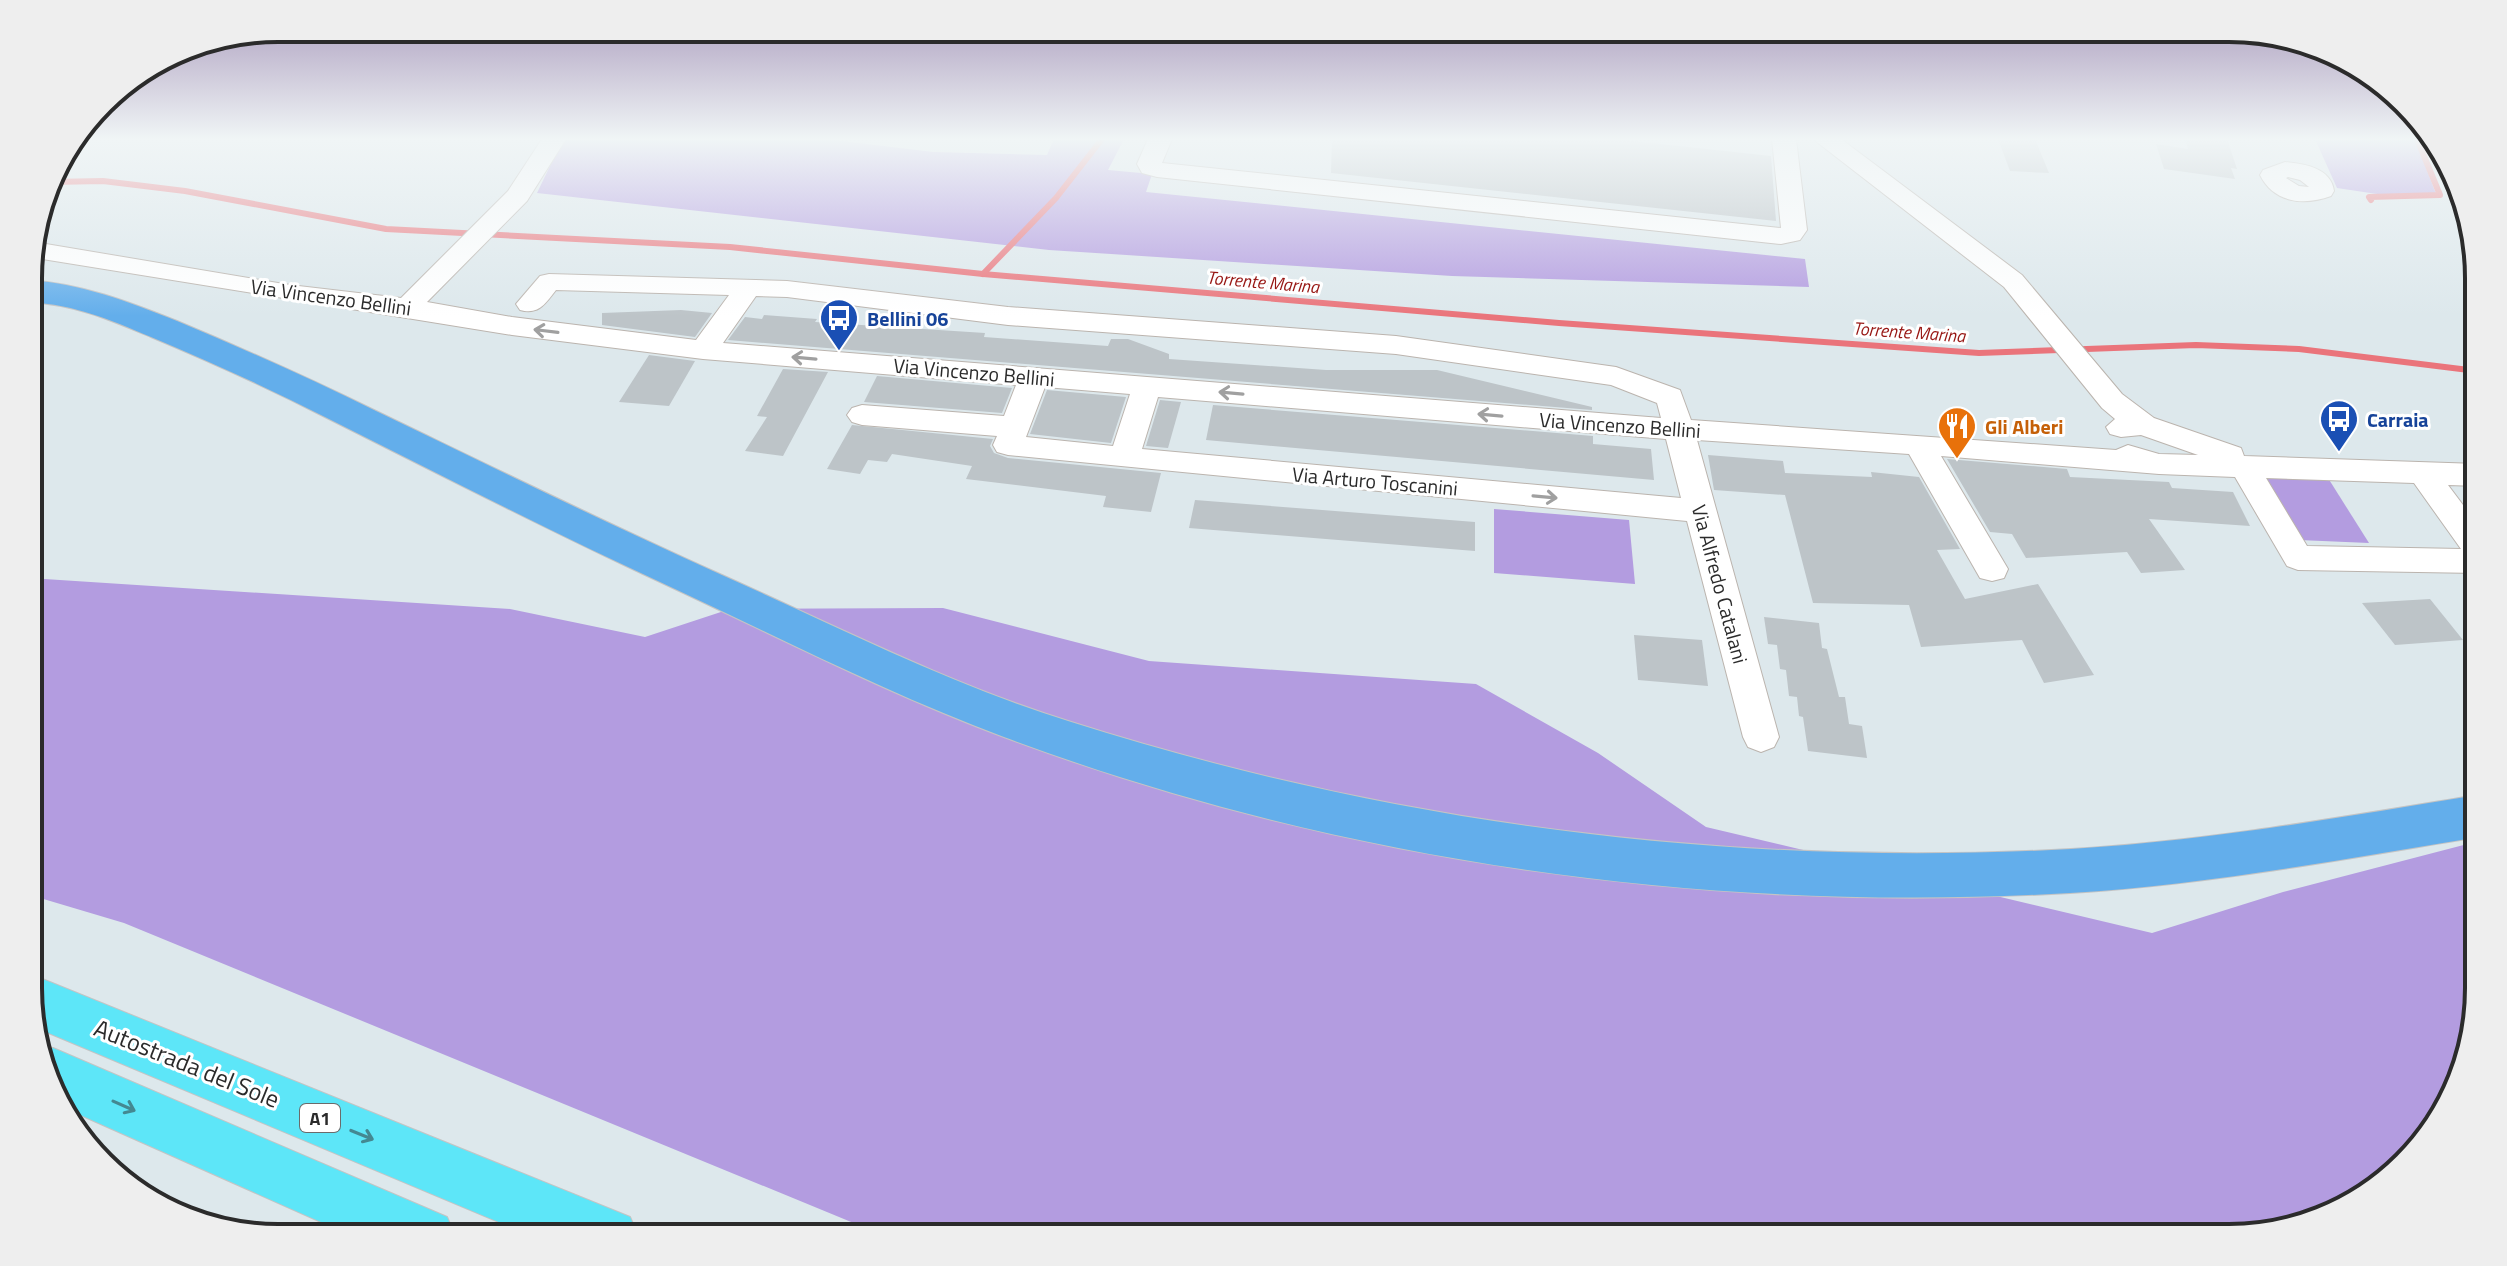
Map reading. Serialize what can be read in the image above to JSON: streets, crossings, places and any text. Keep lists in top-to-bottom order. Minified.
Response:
{"streets":{"highway":["Autostrada del Sole","A1"],"street":["Via Vincenzo Bellini","Via Arturo Toscanini","Via Alfredo Catalani"]},"crossings":[["Via Vincenzo Bellini","Via Alfredo Catalani"],["Via Arturo Toscanini","Via Alfredo Catalani"]],"one_way":["Via Arturo Toscanini"],"water":["Torrente Marina"],"places":{"bus stop":["Bellini 06","Carraia"],"restaurant":["Gli Alberi"]}}
